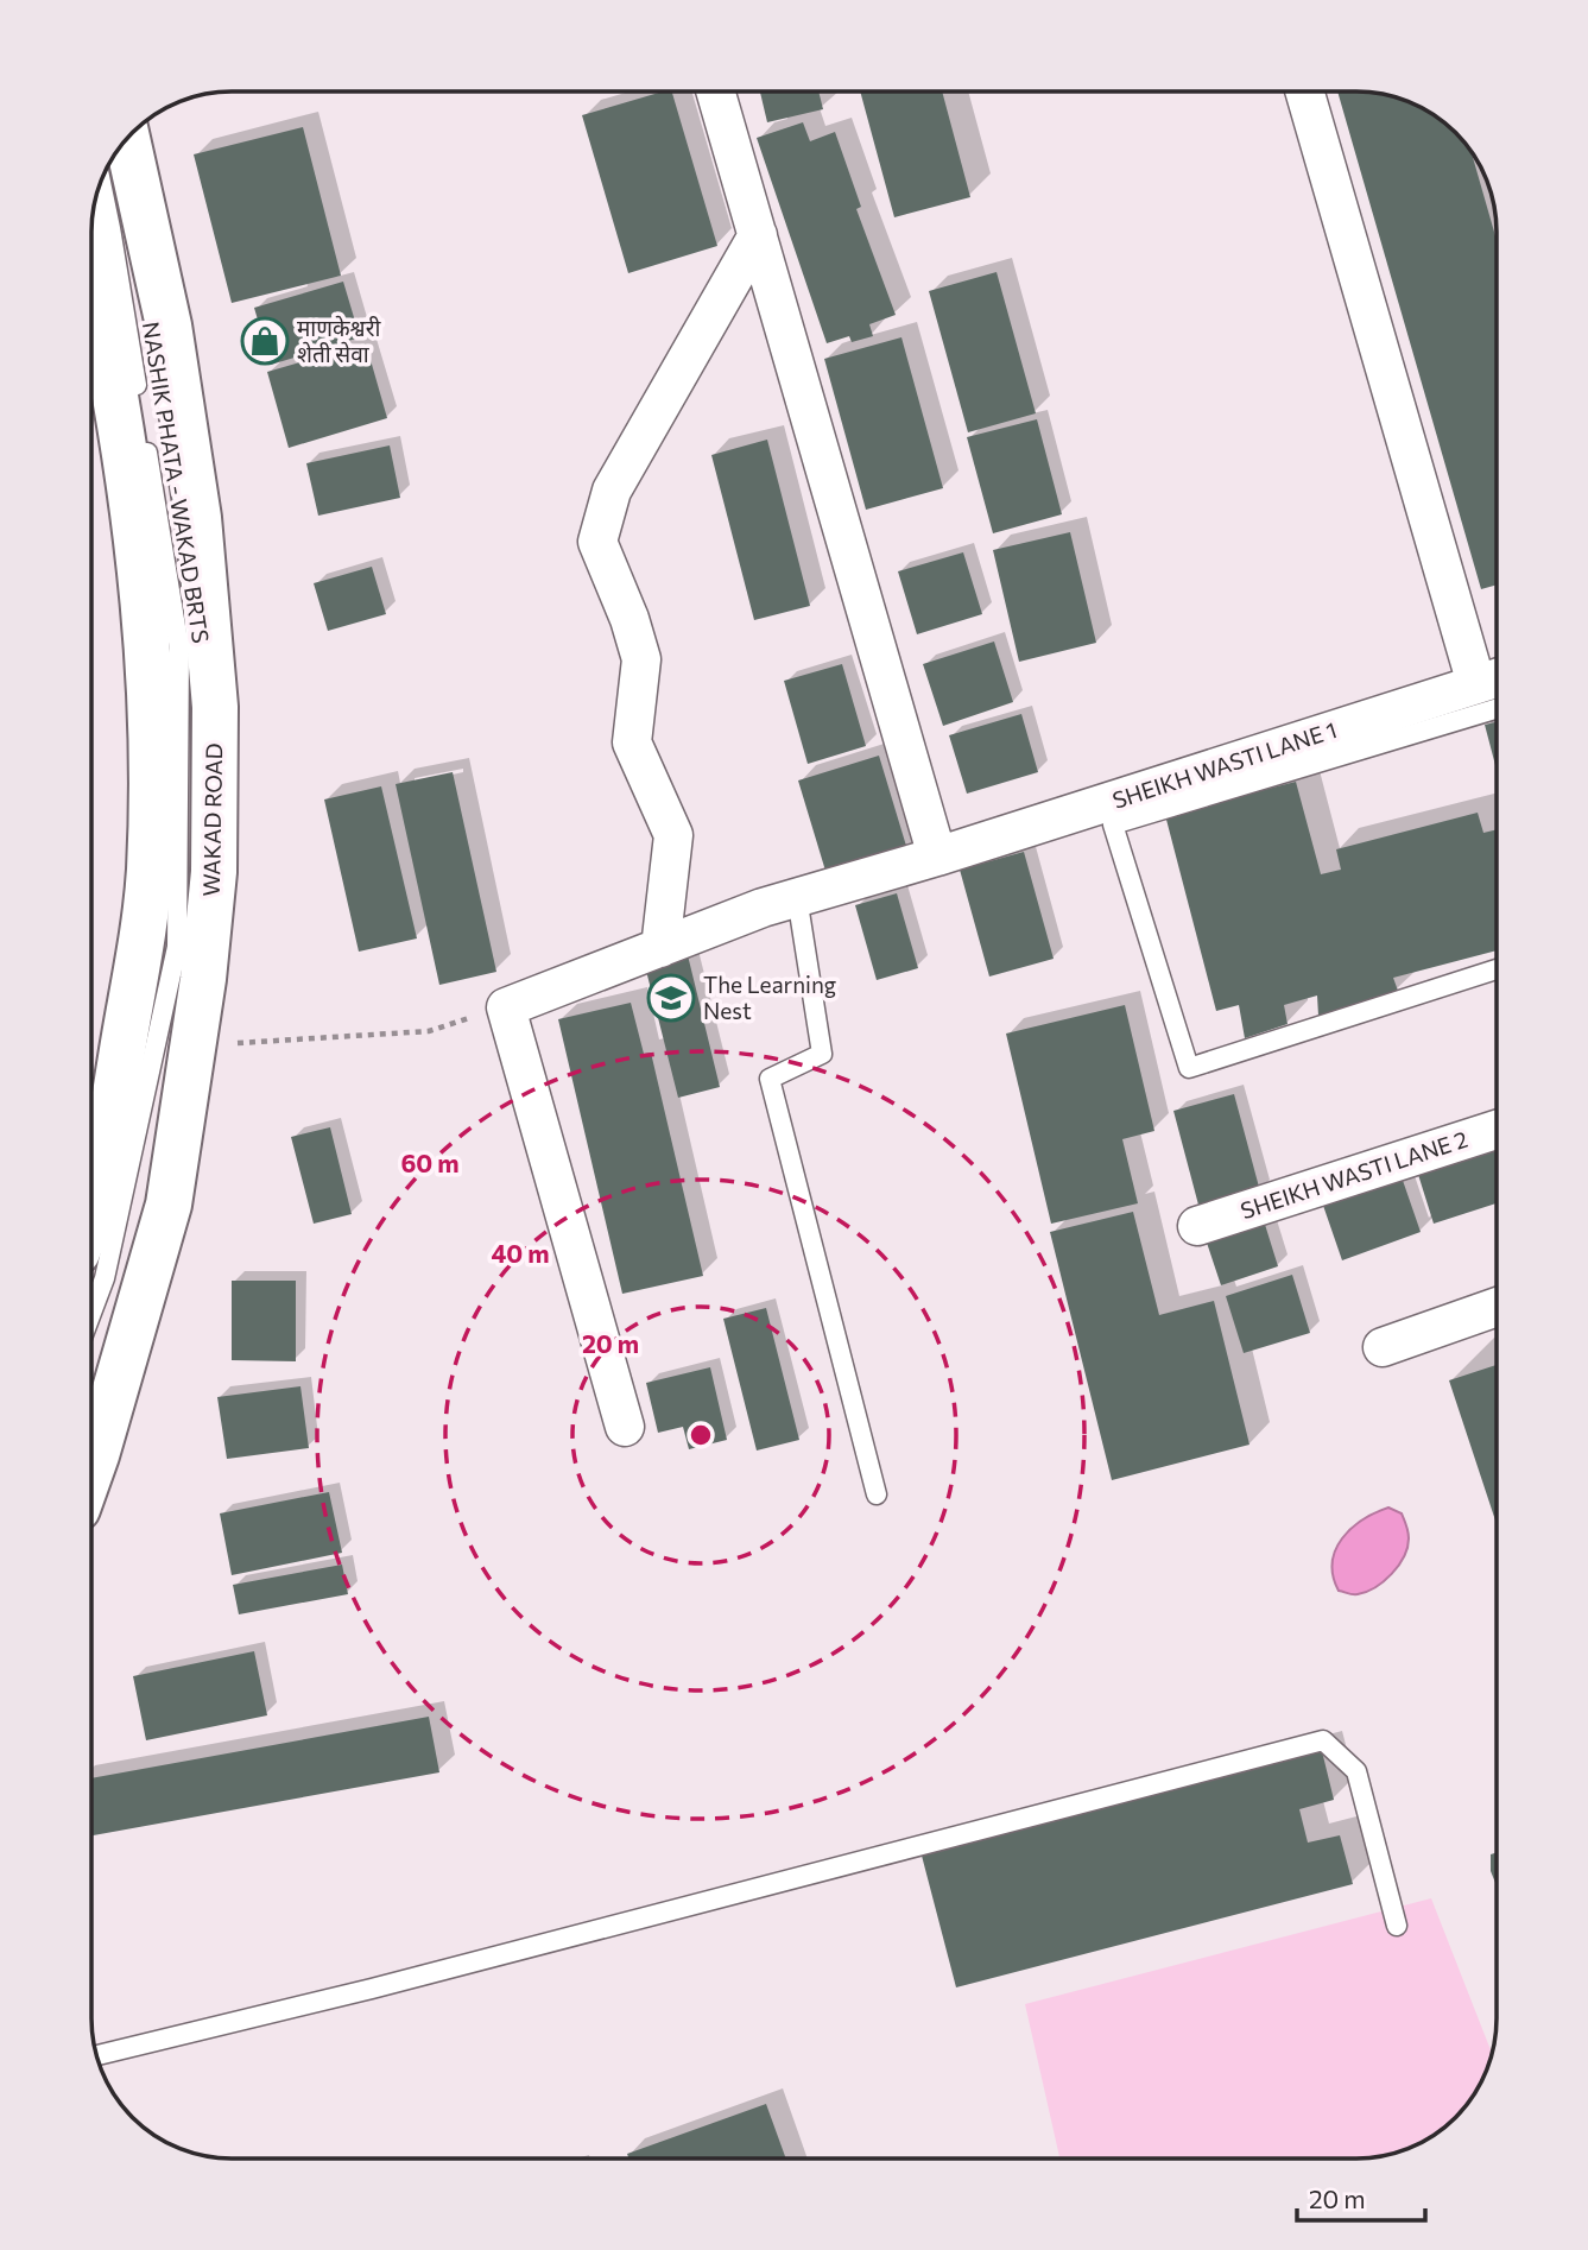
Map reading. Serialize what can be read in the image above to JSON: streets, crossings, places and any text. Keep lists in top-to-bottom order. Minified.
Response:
{"streets":{"main road":["WAKAD ROAD"],"street":["SHEIKH WASTI LANE 1","SHEIKH WASTI LANE 2"],"lane":["NASHIK PHATA - WAKAD BRTS"]},"places":{"shop":["माणकेश्वरी शेती सेवा"],"school or university":["The Learning Nest"]},"scale_bar":"20 m","rings":["60 m","40 m","20 m"]}
